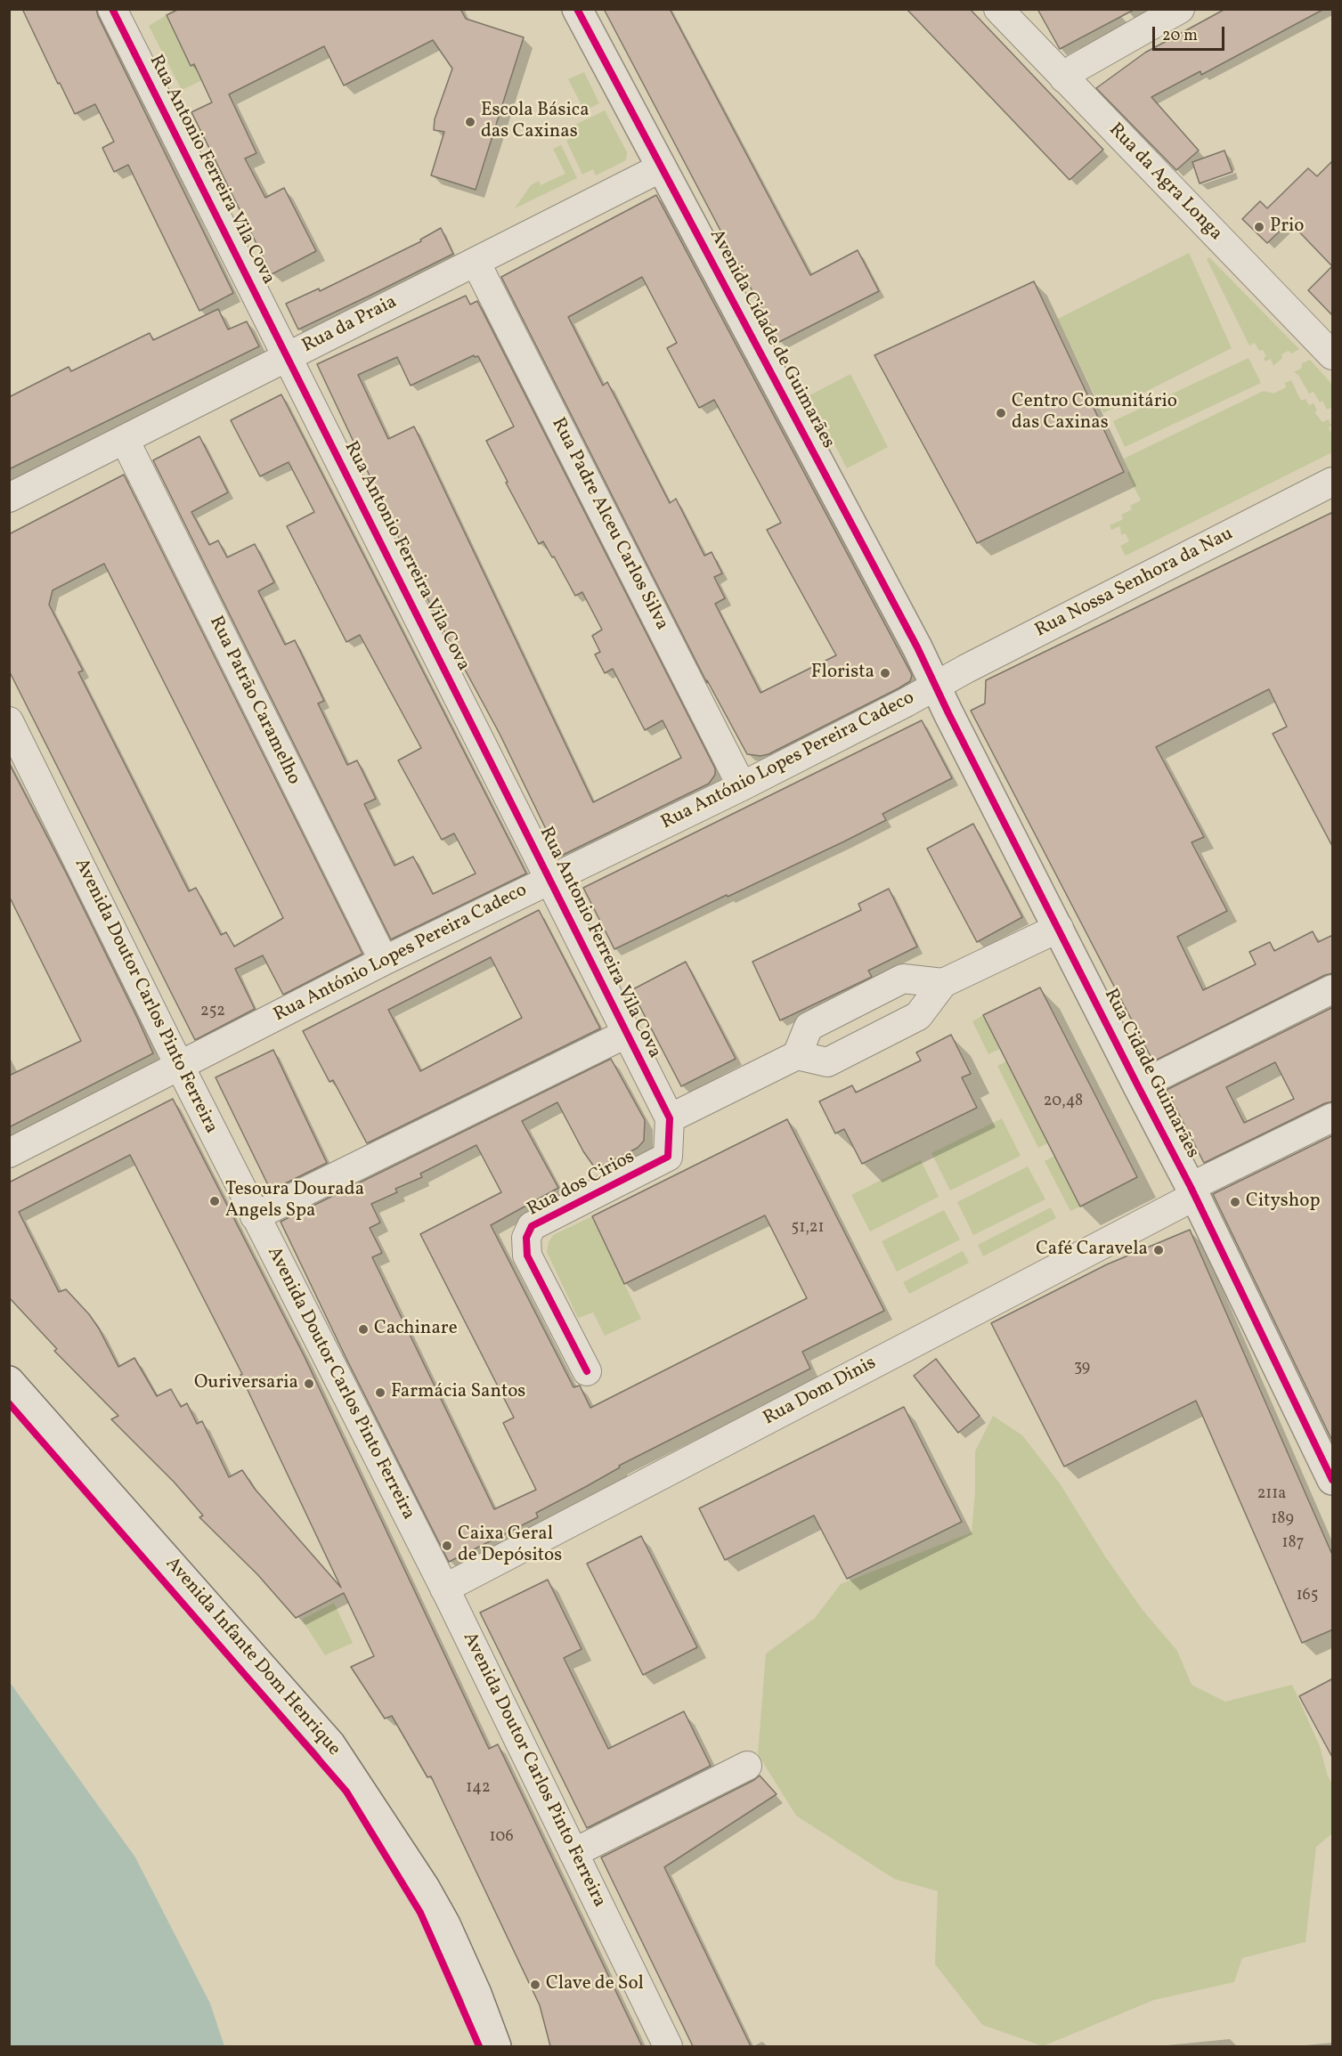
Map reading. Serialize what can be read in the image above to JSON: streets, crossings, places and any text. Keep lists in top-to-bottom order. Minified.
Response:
{"streets":{"street":["Rua Antonio Ferreira Vila Cova","Rua da Agra Longa","Rua da Praia","Avenida Cidade de Guimarães","Rua Padre Alceu Carlos Silva","Rua Nossa Senhora da Nau","Rua Patrão Caramelho","Rua António Lopes Pereira Cadeco","Avenida Doutor Carlos Pinto Ferreira","Rua Cidade Guimarães","Rua dos Cirios","Rua Dom Dinis","Avenida Infante Dom Henrique"]},"crossings":[["Rua Antonio Ferreira Vila Cova","Rua da Praia"],["Rua Antonio Ferreira Vila Cova","Rua António Lopes Pereira Cadeco"],["Rua Antonio Ferreira Vila Cova","Rua dos Cirios"],["Rua da Praia","Avenida Cidade de Guimarães"],["Rua da Praia","Rua Padre Alceu Carlos Silva"],["Rua da Praia","Rua Patrão Caramelho"],["Avenida Cidade de Guimarães","Rua Nossa Senhora da Nau"],["Avenida Cidade de Guimarães","Rua António Lopes Pereira Cadeco"],["Avenida Cidade de Guimarães","Rua Cidade Guimarães"],["Rua Padre Alceu Carlos Silva","Rua António Lopes Pereira Cadeco"],["Rua Nossa Senhora da Nau","Rua António Lopes Pereira Cadeco"],["Rua Nossa Senhora da Nau","Rua Cidade Guimarães"],["Rua Patrão Caramelho","Rua António Lopes Pereira Cadeco"],["Rua António Lopes Pereira Cadeco","Avenida Doutor Carlos Pinto Ferreira"],["Rua António Lopes Pereira Cadeco","Rua Cidade Guimarães"],["Avenida Doutor Carlos Pinto Ferreira","Rua Dom Dinis"],["Rua Cidade Guimarães","Rua Dom Dinis"]],"places":["Escola Básica das Caxinas","Prio","Centro Comunitário das Caxinas","Florista","Tesoura Dourada Angels Spa","Cityshop","Café Caravela","Cachinare","Ouriversaria","Farmácia Santos","Caixa Geral de Depósitos","Clave de Sol"],"house_numbers":["252","20,48","51,21","39","211a","189","187","165","142","106"],"scale_bar":"20 m"}
